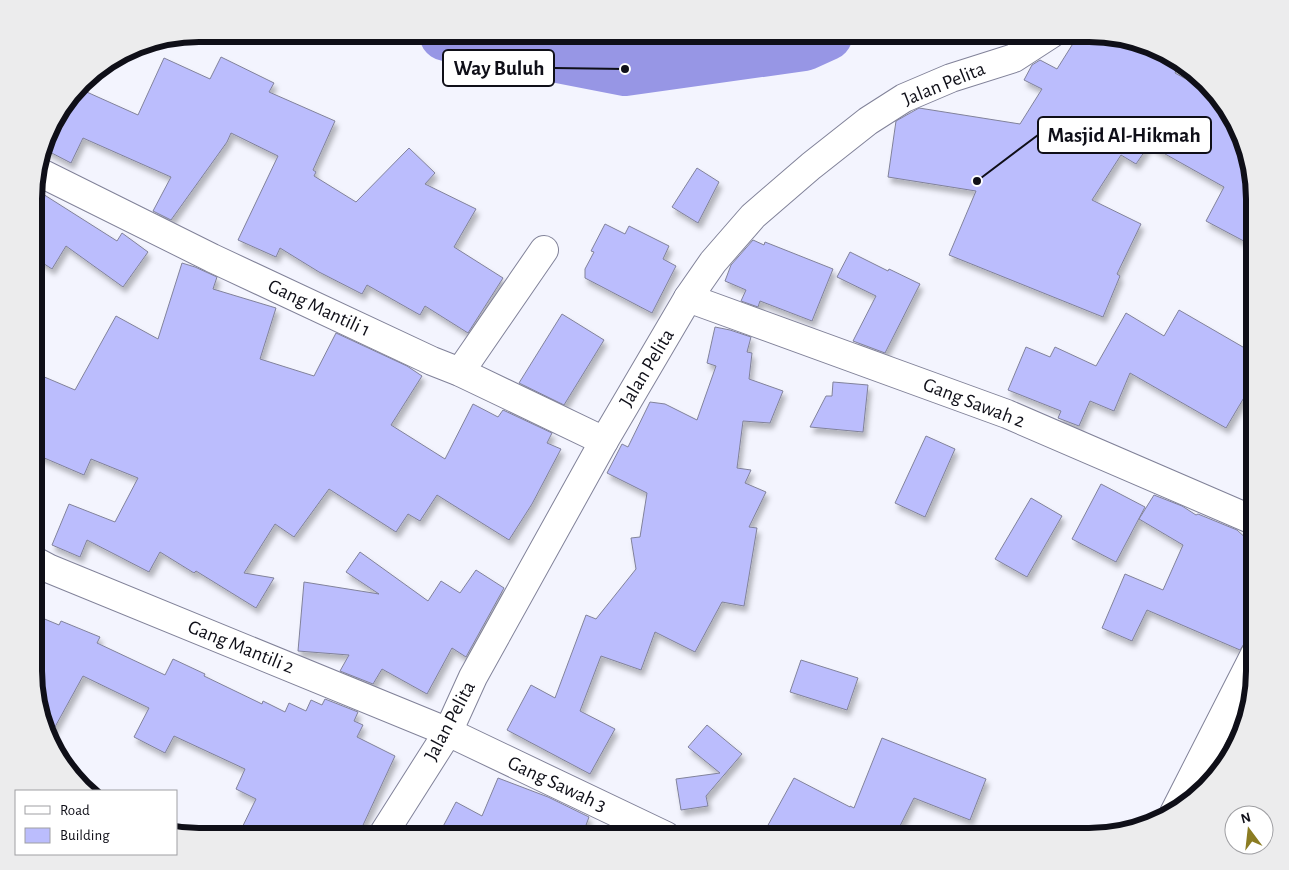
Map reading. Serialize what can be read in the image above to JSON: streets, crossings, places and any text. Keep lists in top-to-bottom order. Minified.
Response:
{"streets":{"street":["Jalan Pelita","Gang Mantili 1","Gang Sawah 2","Gang Mantili 2","Gang Sawah 3"]},"crossings":[["Jalan Pelita","Gang Mantili 1"],["Jalan Pelita","Gang Sawah 2"],["Jalan Pelita","Gang Mantili 2"],["Jalan Pelita","Gang Sawah 3"],["Gang Mantili 2","Gang Sawah 3"]],"places":["Way Buluh","Masjid Al-Hikmah"],"legend":["Road","Building"],"north":"top"}
